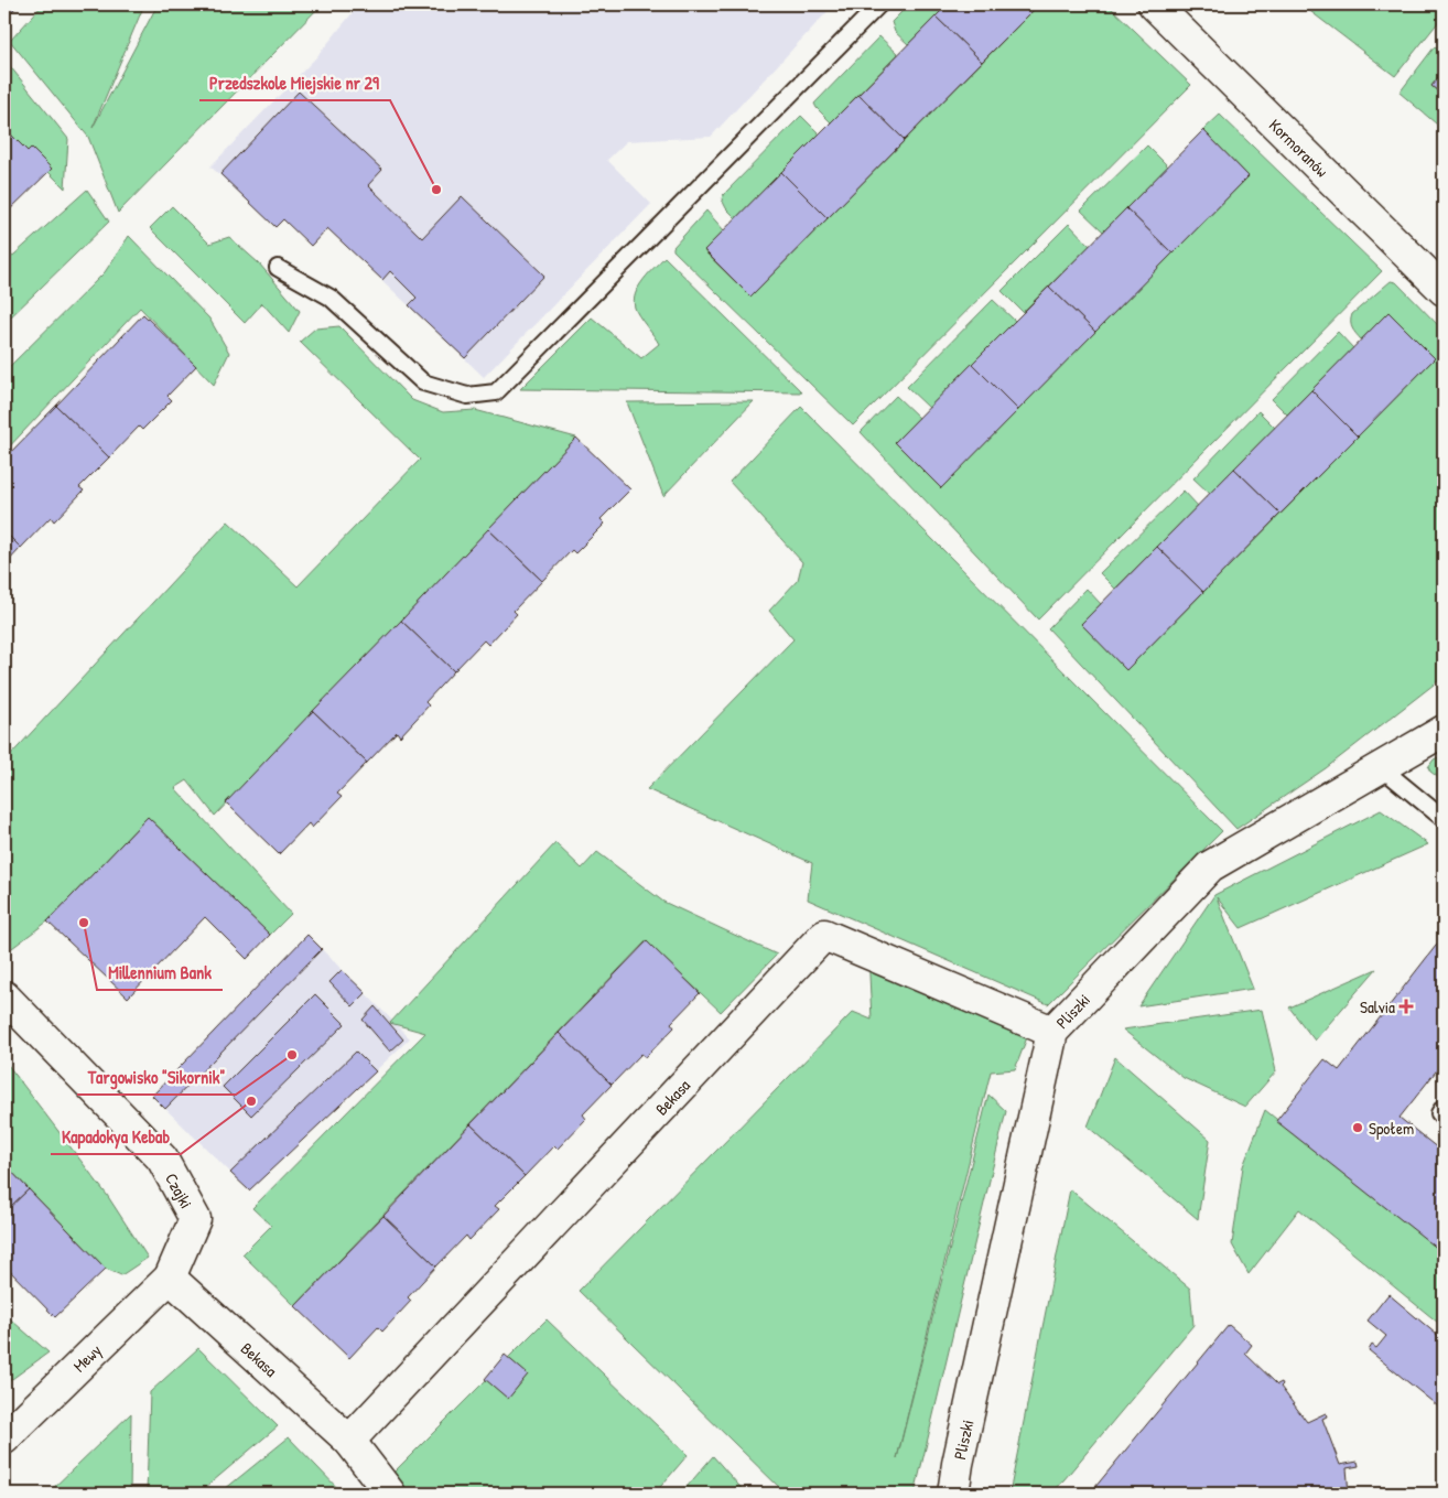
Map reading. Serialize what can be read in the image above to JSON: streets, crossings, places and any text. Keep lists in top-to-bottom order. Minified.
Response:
{"streets":{"street":["Kormoranów","Pliszki","Bekasa","Czajki","Mewy"]},"crossings":[["Pliszki","Bekasa"],["Bekasa","Czajki"],["Bekasa","Mewy"],["Czajki","Mewy"]],"places":{"other":["Przedszkole Miejskie nr 29","Millennium Bank","Targowisko \"Sikornik\"","Kapadokya Kebab","Społem"],"health":["Salvia"]}}
